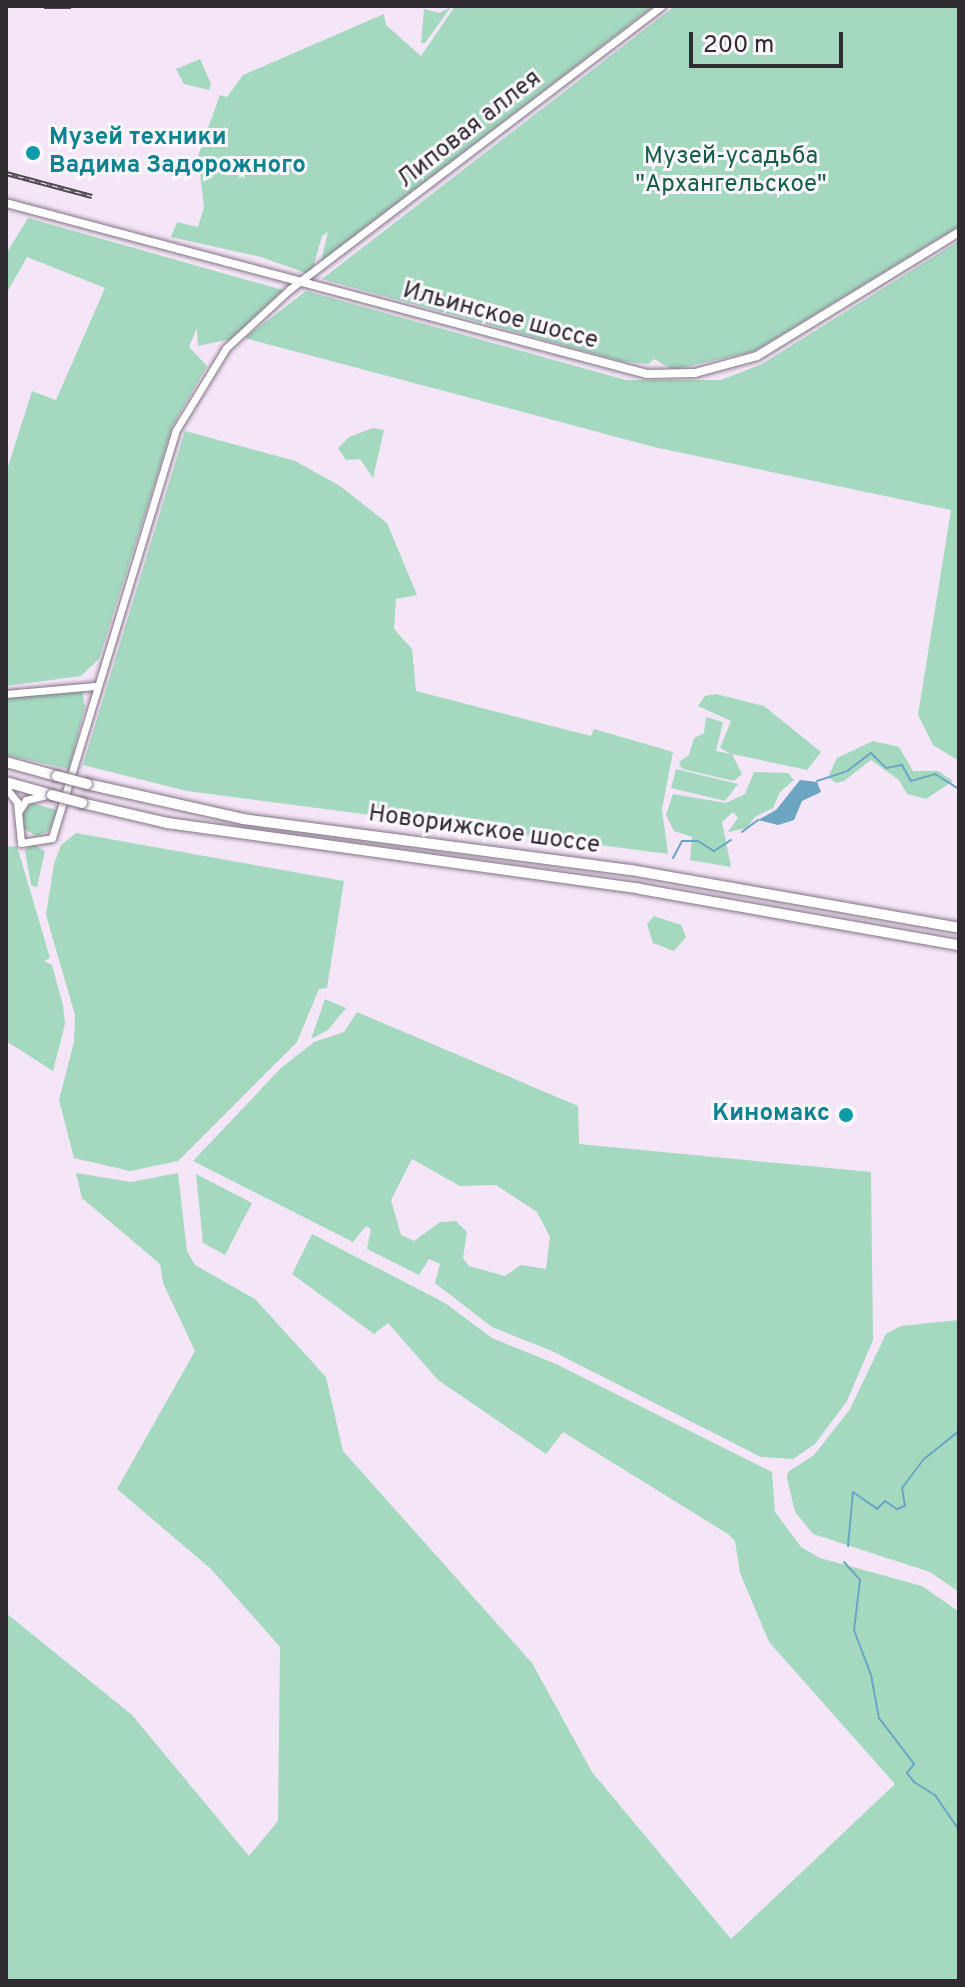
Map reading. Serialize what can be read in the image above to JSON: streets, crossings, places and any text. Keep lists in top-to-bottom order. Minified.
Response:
{"streets":{"highway":["Новорижское шоссе"],"main road":["Ильинское шоссе"],"street":["Липовая аллея"]},"crossings":[["Липовая аллея","Ильинское шоссе"]],"parks":["Музей-усадьба \"Архангельское\""],"places":["Музей техники Вадима Задорожного","Киномакс"],"scale_bar":"200 m"}
